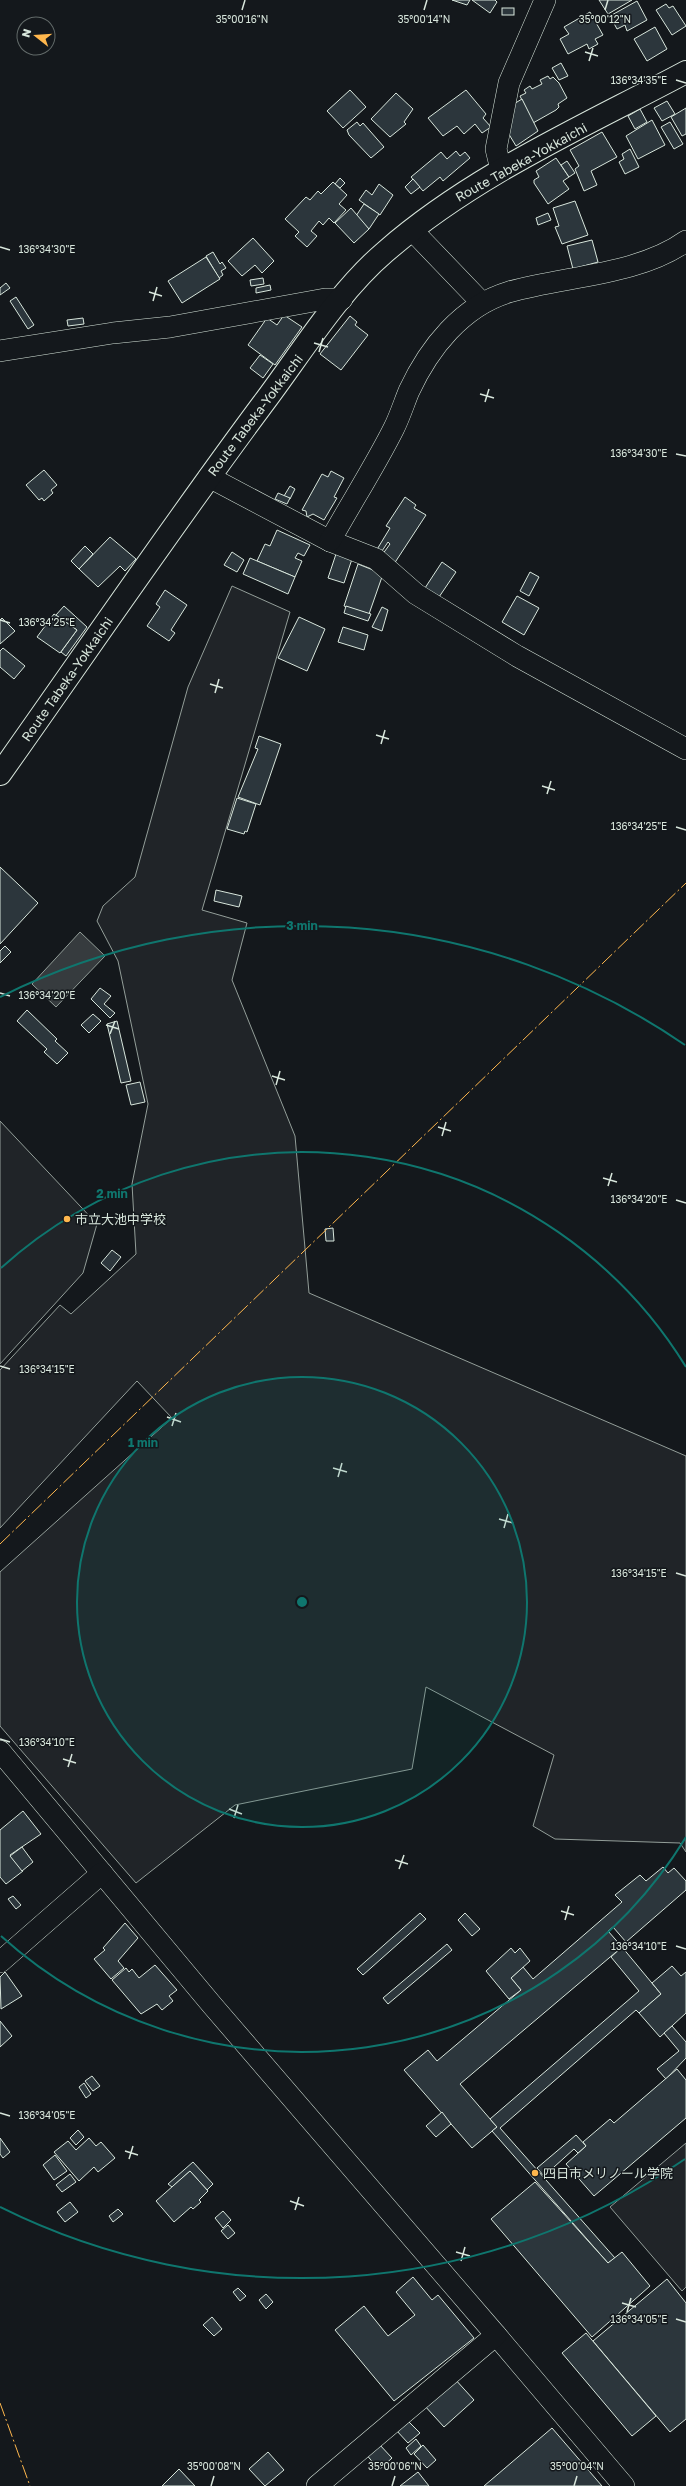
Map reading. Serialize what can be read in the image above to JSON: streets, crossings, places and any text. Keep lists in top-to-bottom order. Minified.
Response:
{"streets":{"main road":["Route Tabeka-Yokkaichi"]},"places":["市立大池中学校","四日市メリノール学院"],"north":"left","coordinates":["35°00'16\"N","35°00'14\"N","35°00'12\"N","136°34'35\"E","136°34'30\"E","136°34'25\"E","136°34'20\"E","136°34'15\"E","136°34'10\"E","136°34'05\"E","35°00'08\"N","35°00'06\"N","35°00'04\"N"],"rings":["3 min","2 min","1 min"]}
